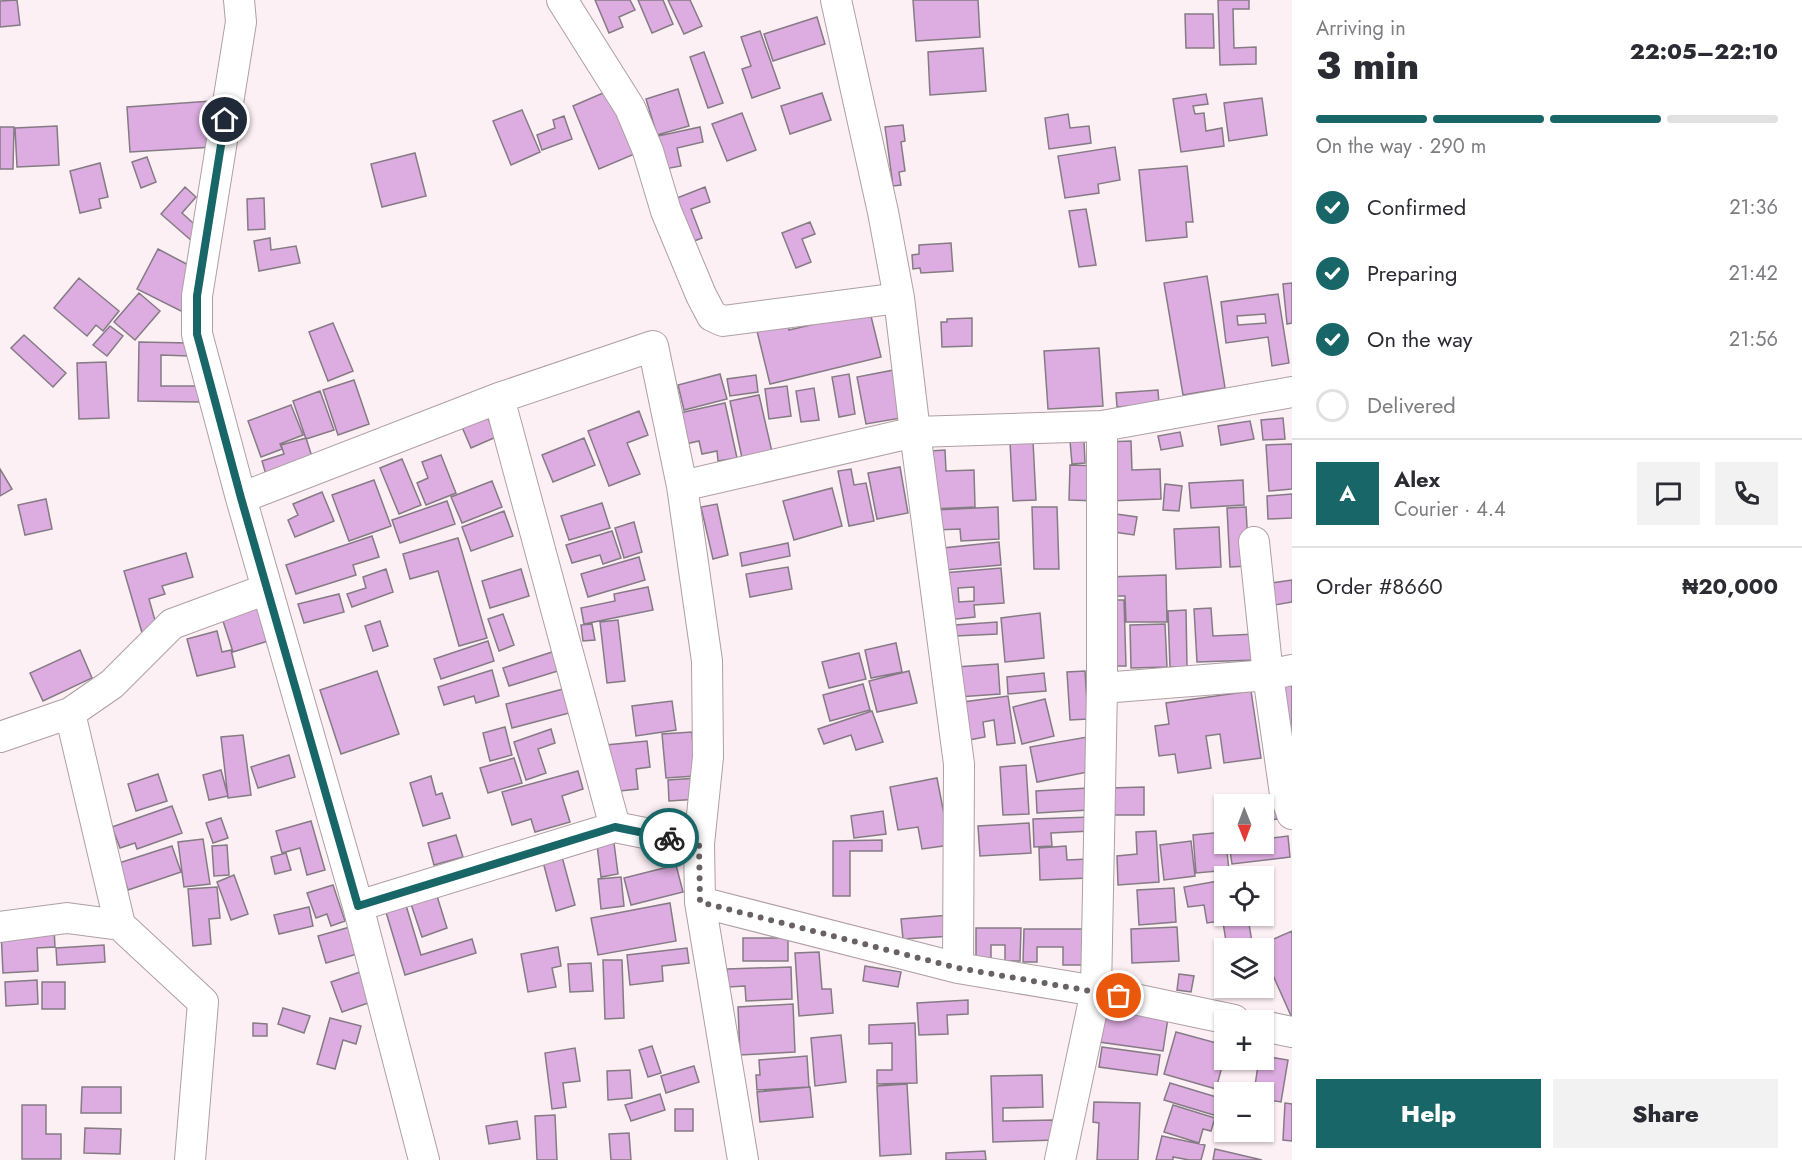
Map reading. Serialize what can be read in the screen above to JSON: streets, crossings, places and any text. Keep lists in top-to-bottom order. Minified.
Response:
{"north":"bottom","page":{"heading":["3 min","Arriving in","22:05–22:10"],"panel":["Alex","Courier · 4.4","Order #8660","₦20,000"],"bar":"On the way · 290 m","list":[["Confirmed","21:36"],["Preparing","21:42"],["On the way","21:56"],"Delivered"],"round":"A","map_buttons":["+","−"],"buttons":["Help","Share"]}}
